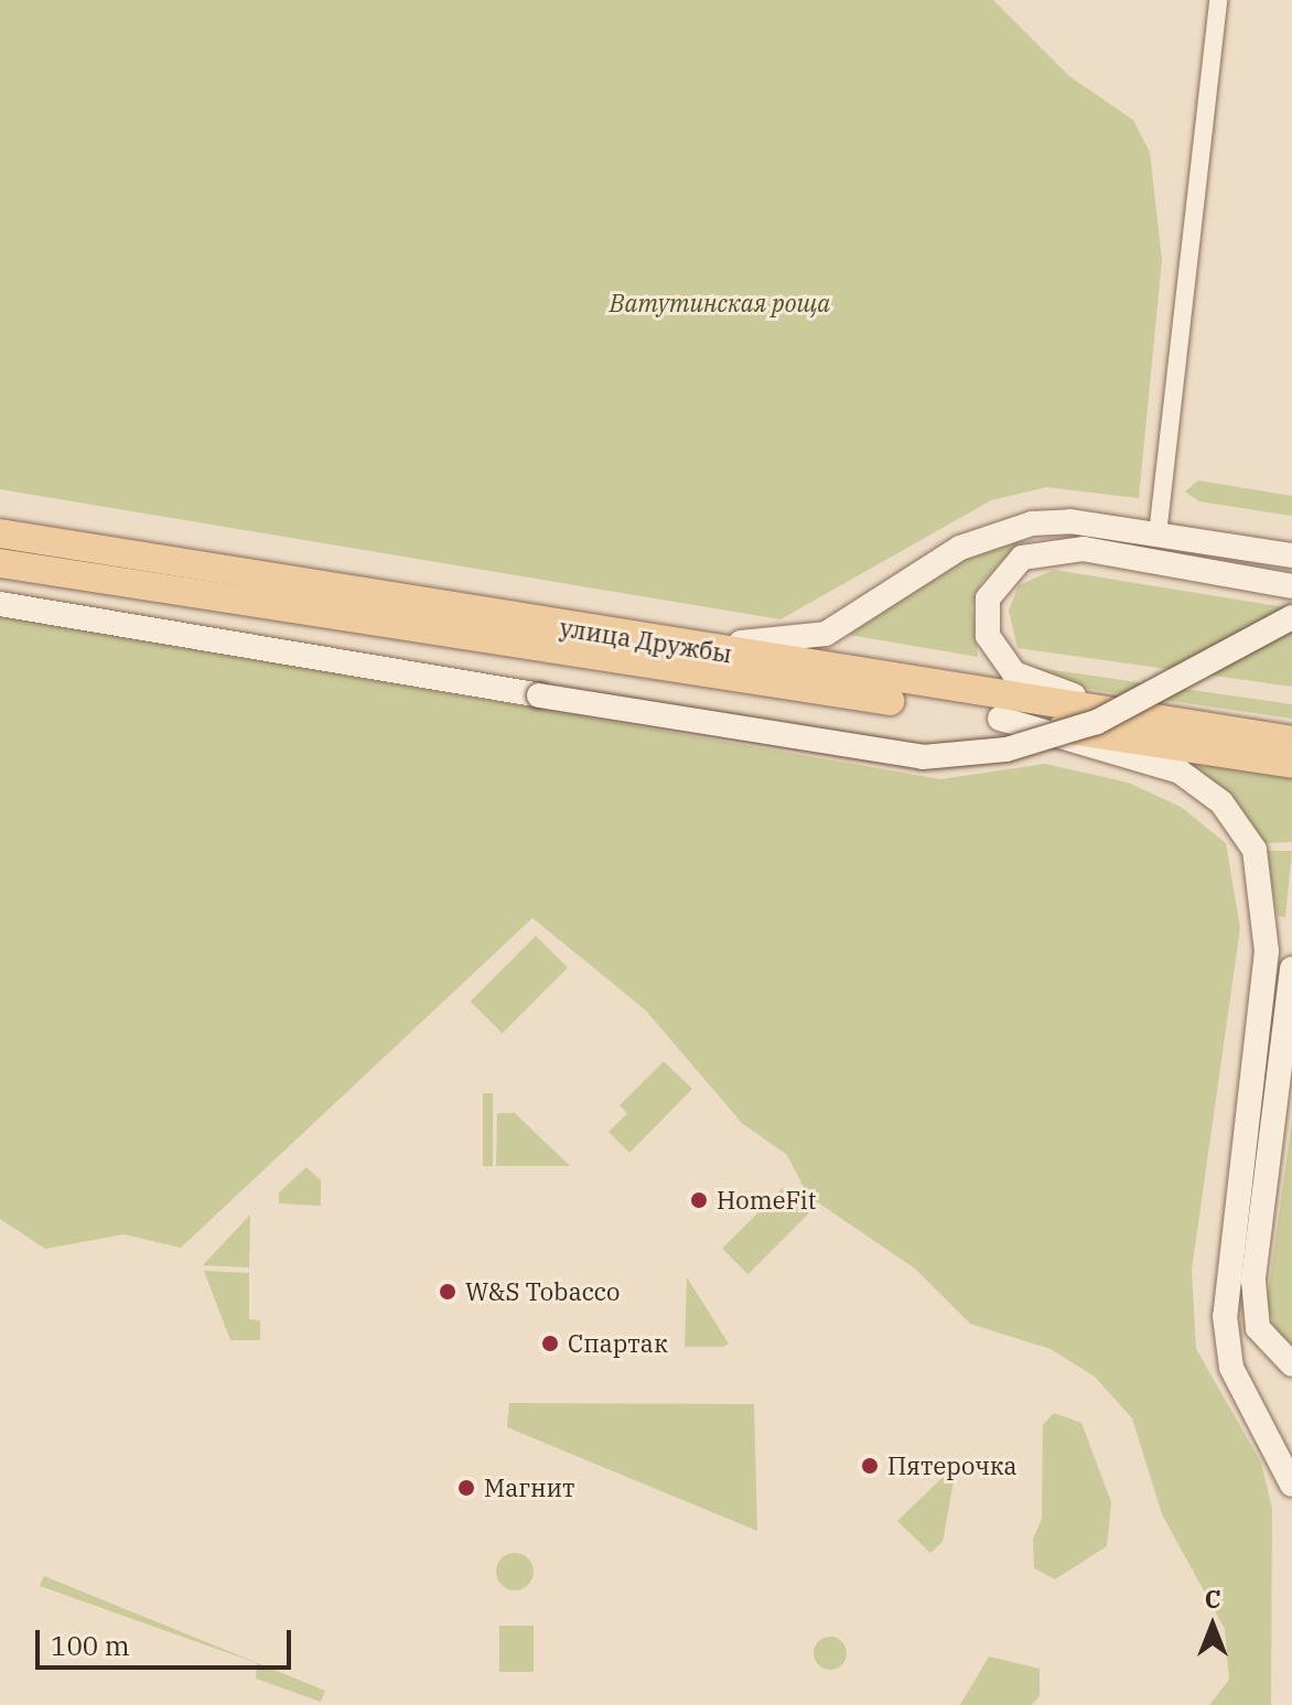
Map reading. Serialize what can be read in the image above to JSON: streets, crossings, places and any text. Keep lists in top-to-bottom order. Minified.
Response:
{"streets":{"main road":["улица Дружбы"]},"parks":["Ватутинская роща"],"places":["HomeFit","W&S Tobacco","Спартак","Пятерочка","Магнит"],"scale_bar":"100 m","north":"top"}
